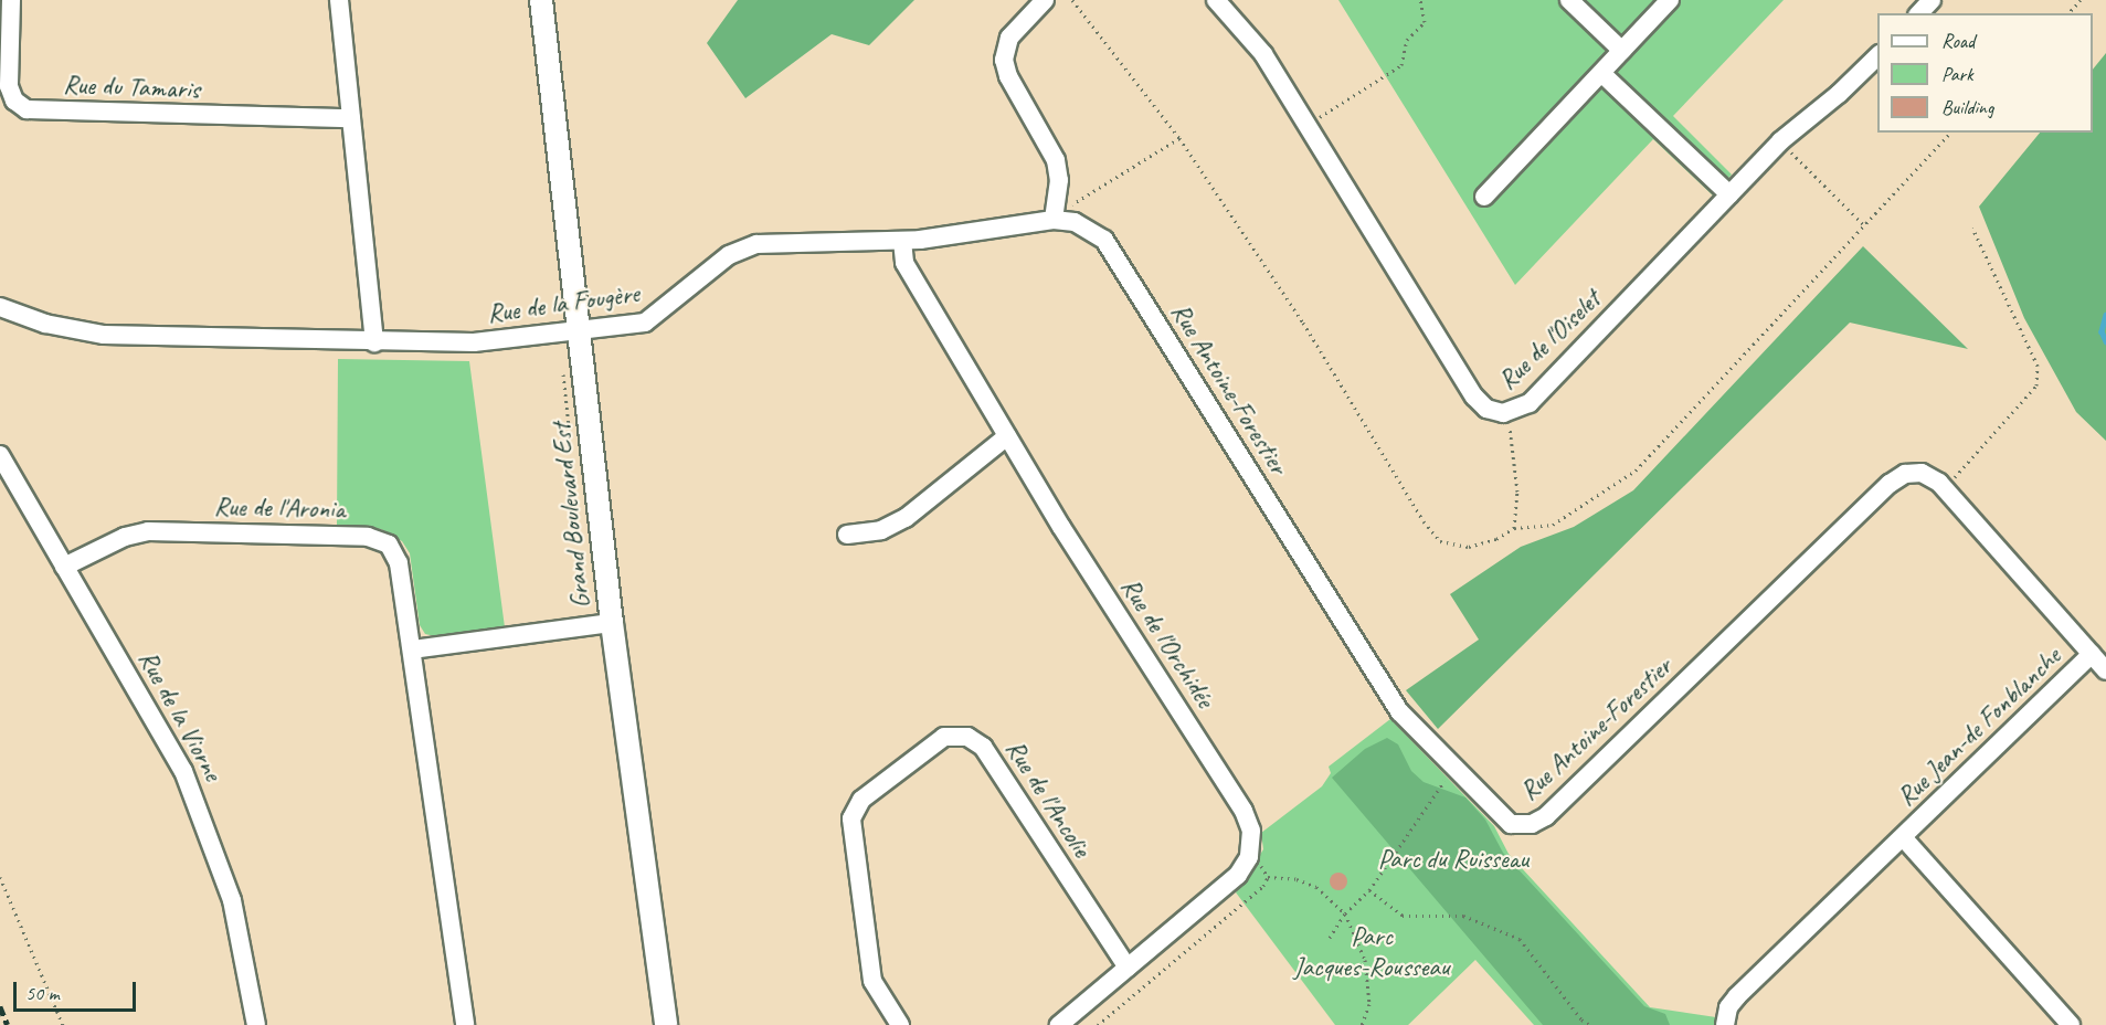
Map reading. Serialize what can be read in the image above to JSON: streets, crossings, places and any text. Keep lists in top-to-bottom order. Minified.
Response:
{"streets":{"street":["Rue du Tamaris","Rue de la Fougère","Rue de l'Oiselet","Rue Antoine-Forestier","Rue de l'Aronia","Grand Boulevard Est","Rue de l'Orchidée","Rue de la Viorne","Rue Jean-de Fonblanche","Rue de l'Ancolie"]},"crossings":[["Rue de la Fougère","Rue Antoine-Forestier"],["Rue de la Fougère","Grand Boulevard Est"],["Rue de la Fougère","Rue de l'Orchidée"],["Rue Antoine-Forestier","Rue Jean-de Fonblanche"],["Rue de l'Aronia","Rue de la Viorne"],["Rue de l'Orchidée","Rue de l'Ancolie"]],"parks":["Parc du Ruisseau","Parc Jacques-Rousseau"],"legend":["Road","Park","Building"],"scale_bar":"50 m"}
